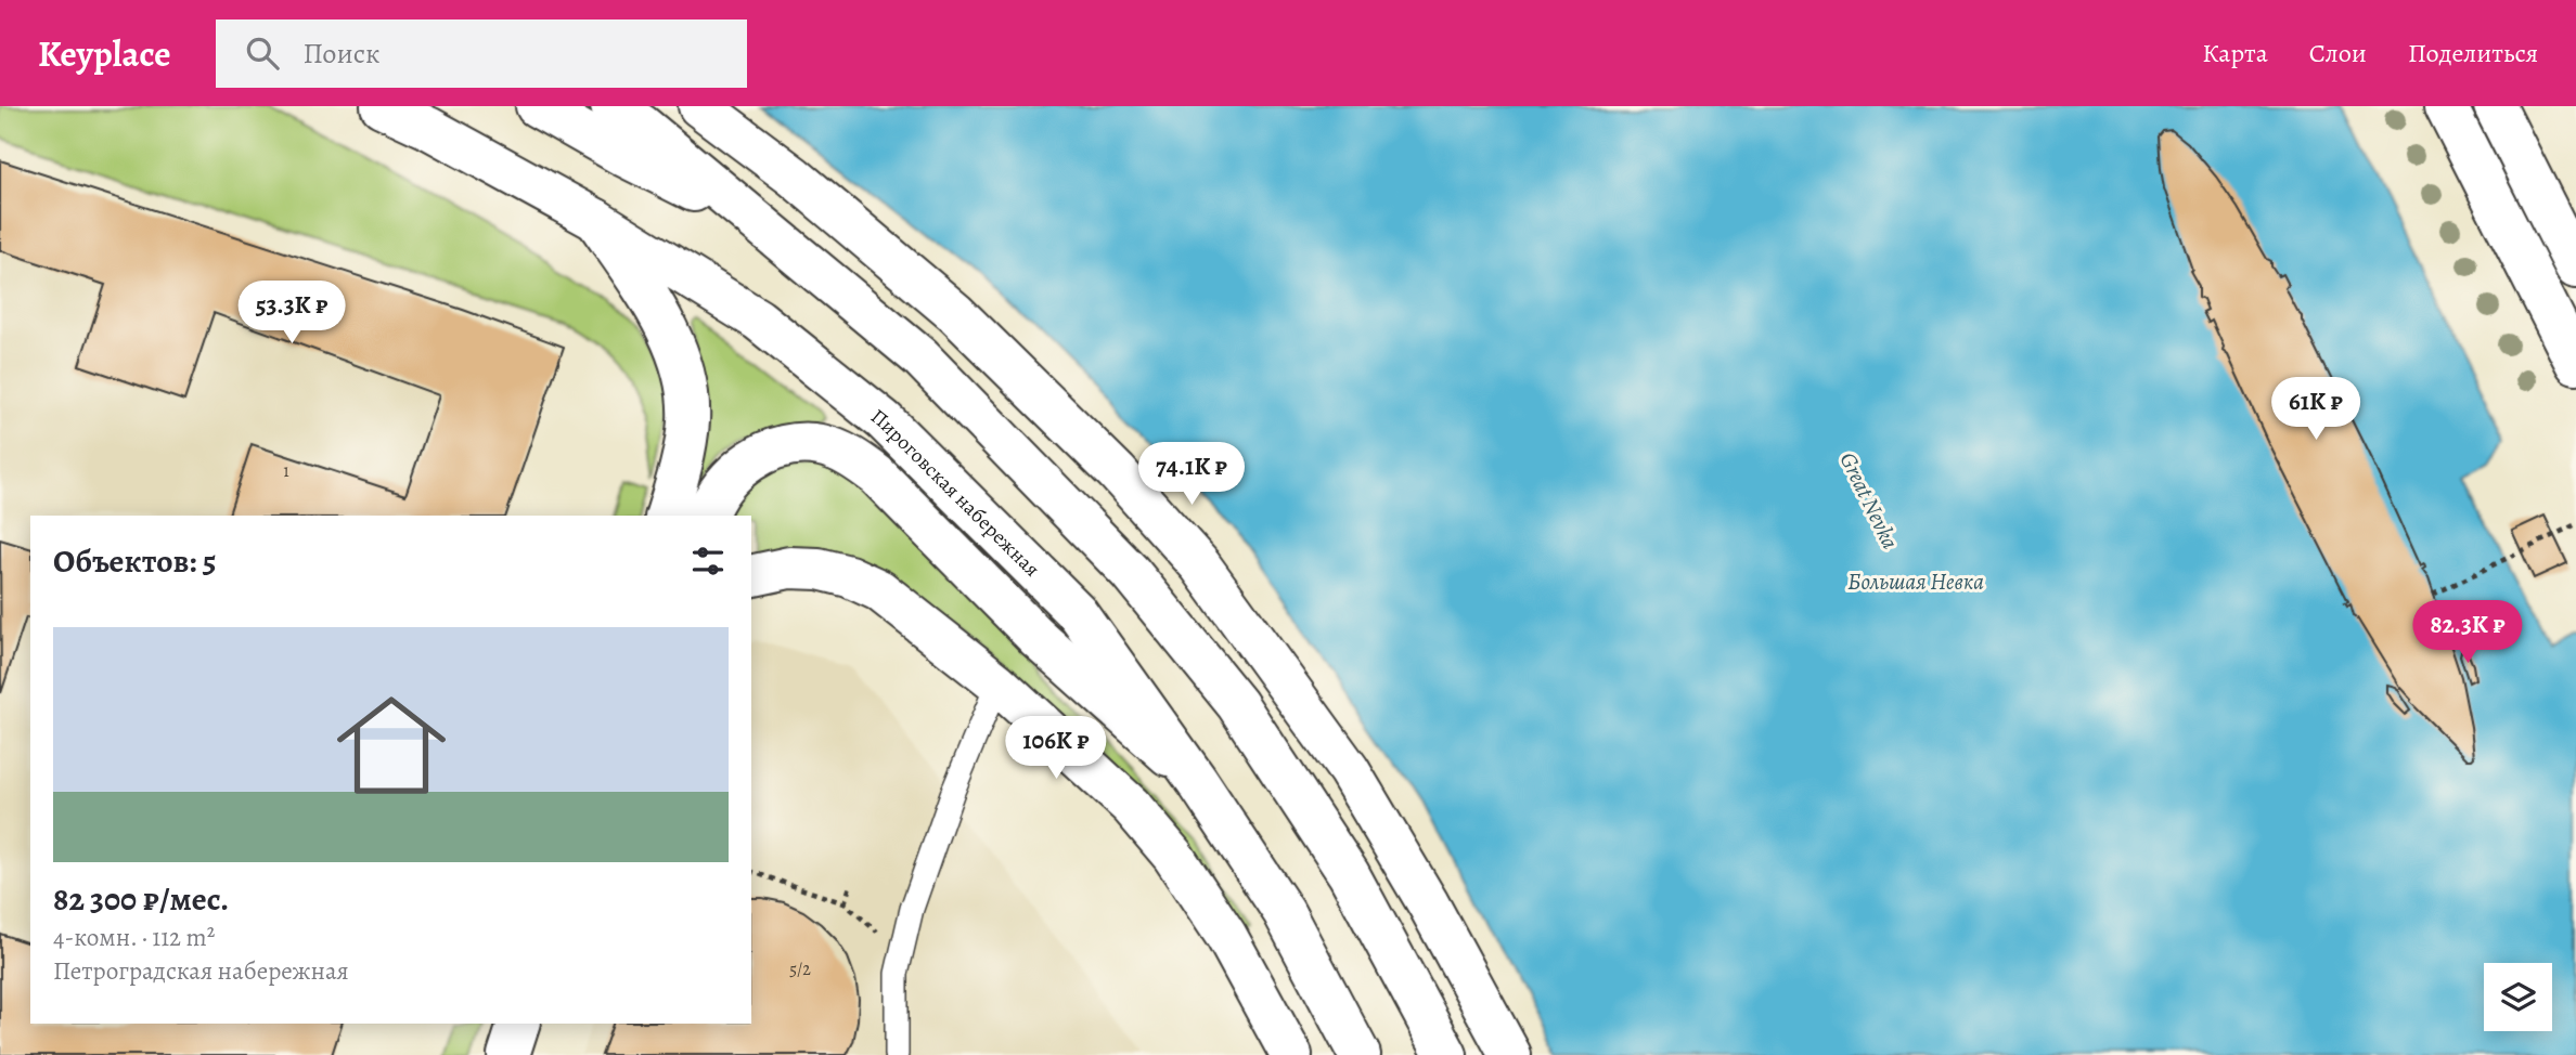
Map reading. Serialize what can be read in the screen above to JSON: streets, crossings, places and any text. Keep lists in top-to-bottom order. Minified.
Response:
{"streets":{"main road":["Пироговская набережная"]},"water":["Great Nevka","Большая Невка"],"house_numbers":["1","5/2"],"page":{"header":"Keyplace","search":"Поиск","nav":["Карта","Слои","Поделиться"],"price":["53.3K ₽","61K ₽","74.1K ₽","82.3K ₽","106K ₽"],"heading":"Объектов: 5","list":[{"name":"82 300 ₽/мес.","note":"4-комн. · 112 m² · Петроградская набережная"}]}}
